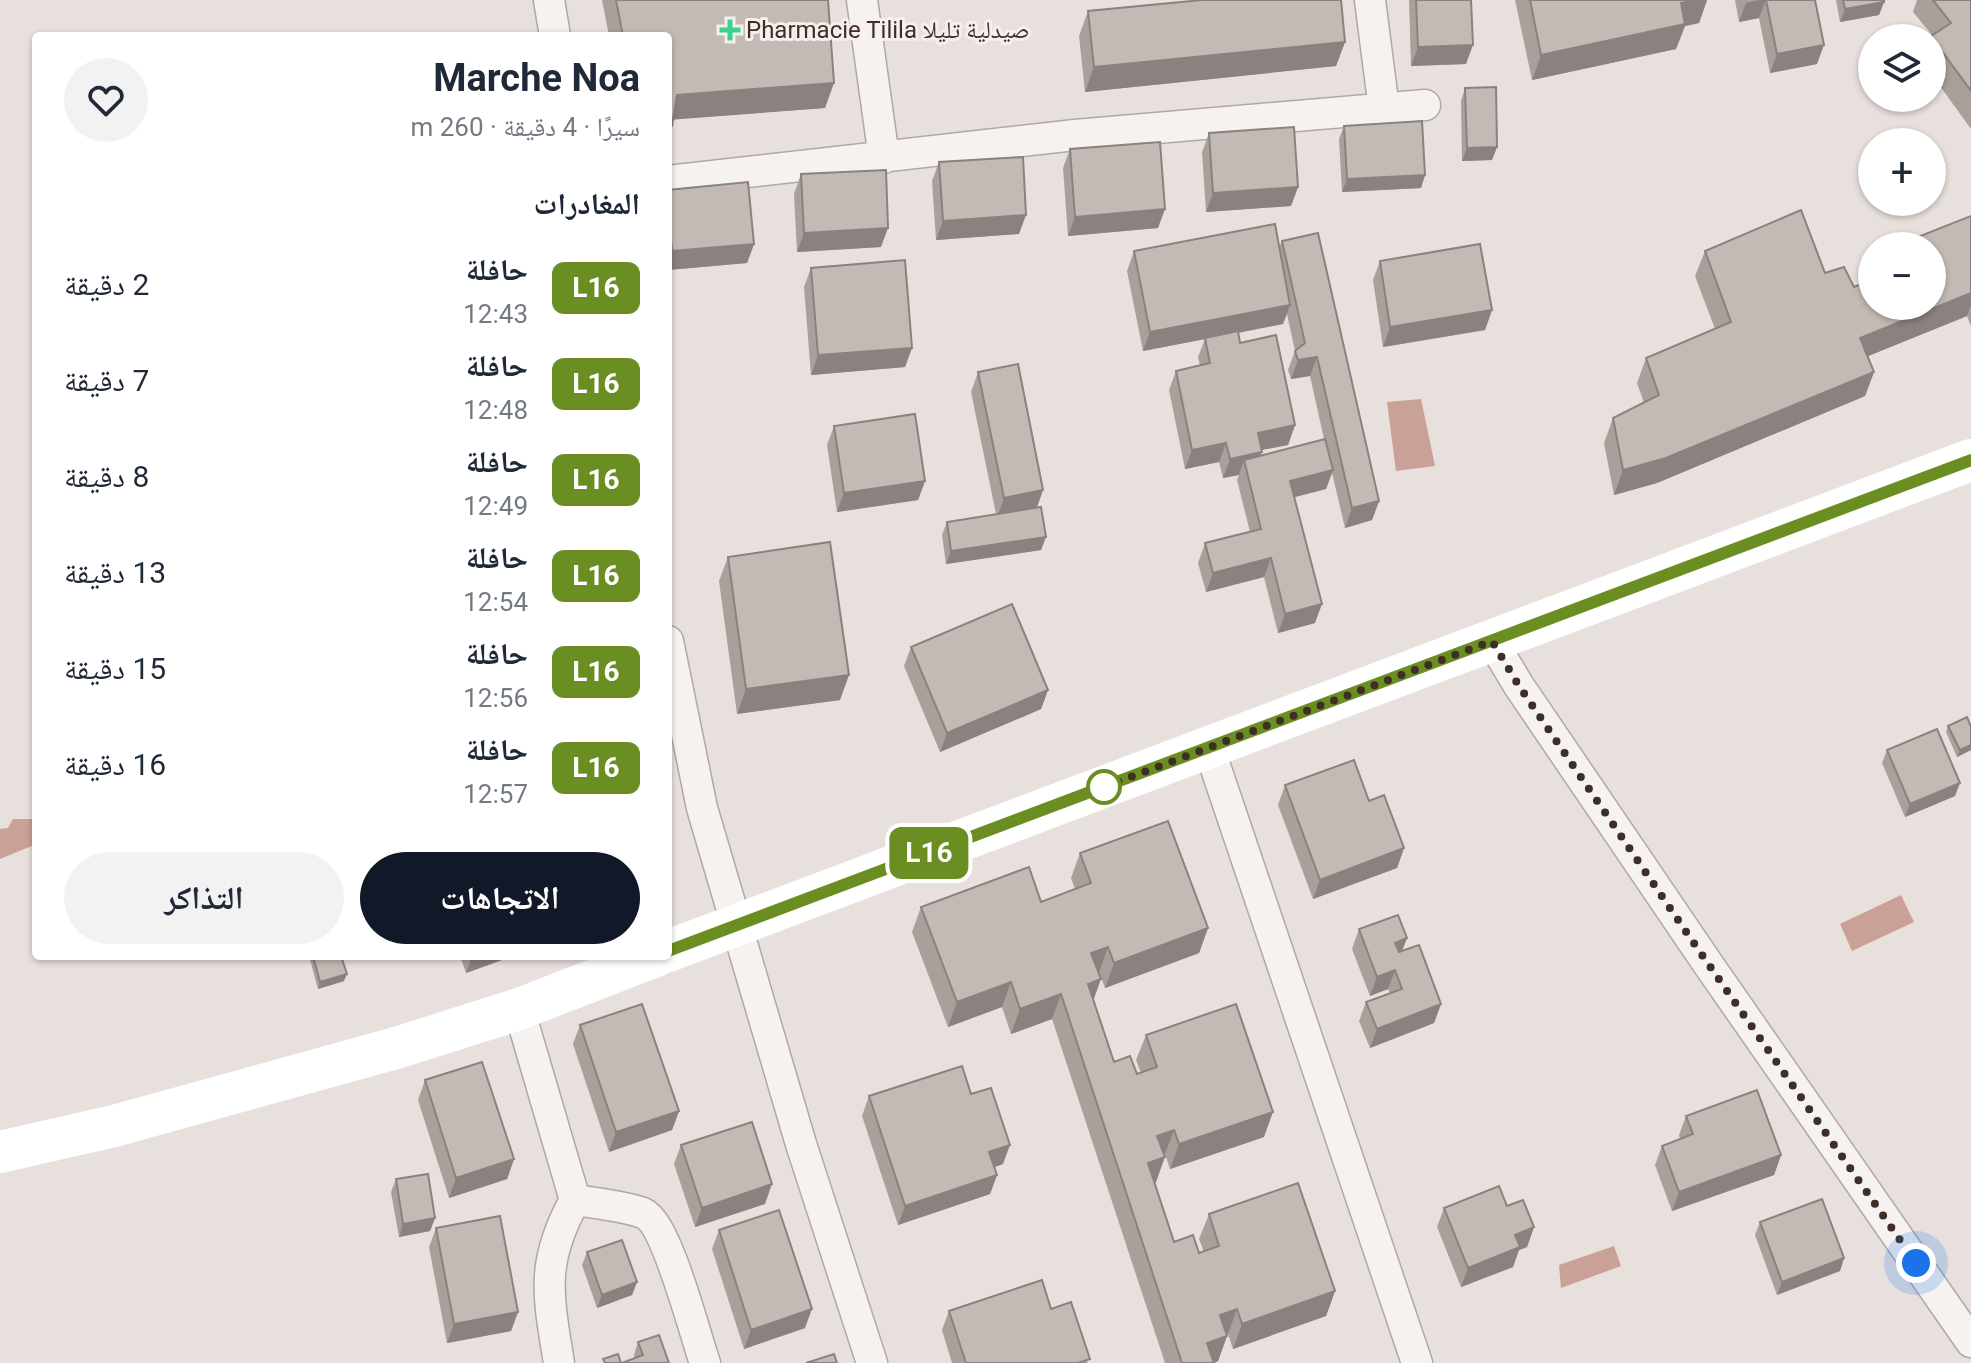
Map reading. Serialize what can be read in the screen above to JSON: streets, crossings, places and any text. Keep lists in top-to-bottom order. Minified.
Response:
{"places":{"health":["Pharmacie Tilila صيدلية تليلا"]},"lines":["bus line L16"],"page":{"on_map":"L16","map_buttons":["+","−"],"heading":[["Marche Noa","سيرًا · 4 دقيقة · 260 m"],"المغادرات"],"list":[{"mark":"L16","name":"حافلة","note":"12:43","value":"2 دقيقة"},{"mark":"L16","name":"حافلة","note":"12:48","value":"7 دقيقة"},{"mark":"L16","name":"حافلة","note":"12:49","value":"8 دقيقة"},{"mark":"L16","name":"حافلة","note":"12:54","value":"13 دقيقة"},{"mark":"L16","name":"حافلة","note":"12:56","value":"15 دقيقة"},{"mark":"L16","name":"حافلة","note":"12:57","value":"16 دقيقة"}],"buttons":["الاتجاهات","التذاكر"]}}
